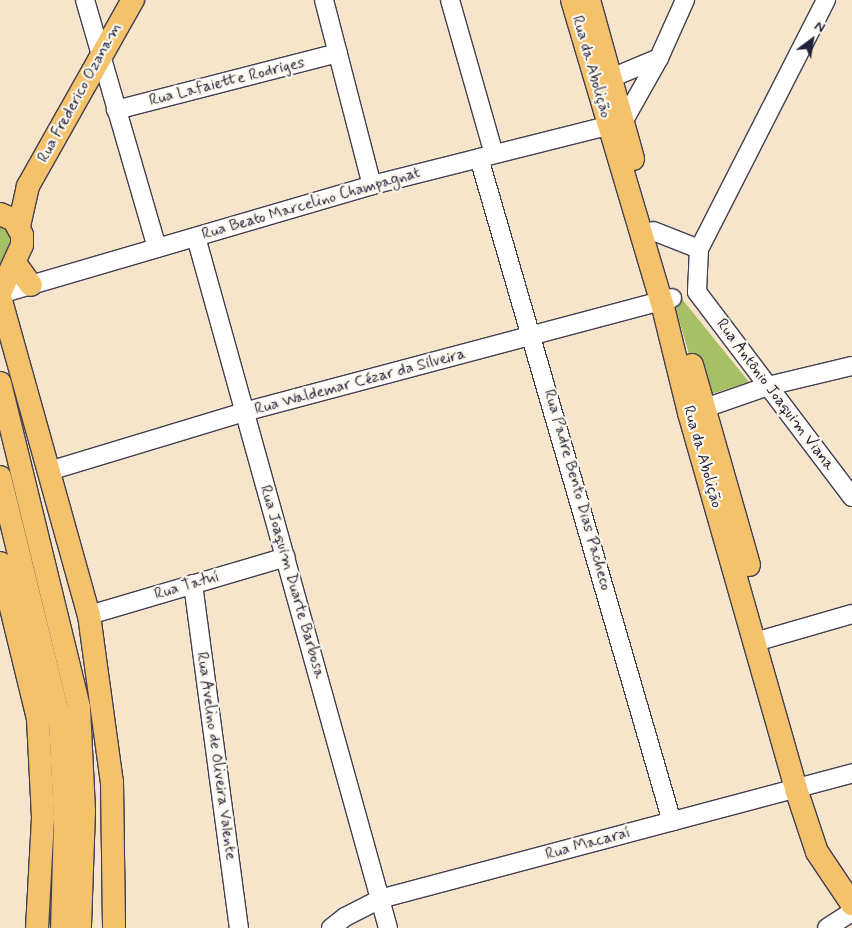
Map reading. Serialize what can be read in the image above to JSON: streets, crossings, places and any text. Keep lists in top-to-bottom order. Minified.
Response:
{"streets":{"main road":["Rua da Abolição","Rua Frederico Ozanam"],"street":["Rua Lafaiette Rodriges","Rua Beato Marcelino Champagnat","Rua Waldemar Cézar da Silveira","Rua Antônio Joaquim Viana","Rua Padre Bento Dias Pacheco","Rua Joaquim Duarte Barbosa","Rua Tatuí","Rua Avelino de Oliveira Valente","Rua Macaraí"]},"crossings":[["Rua da Abolição","Rua Beato Marcelino Champagnat"],["Rua da Abolição","Rua Waldemar Cézar da Silveira"],["Rua da Abolição","Rua Macaraí"],["Rua Frederico Ozanam","Rua Beato Marcelino Champagnat"],["Rua Beato Marcelino Champagnat","Rua Padre Bento Dias Pacheco"],["Rua Beato Marcelino Champagnat","Rua Joaquim Duarte Barbosa"],["Rua Waldemar Cézar da Silveira","Rua Padre Bento Dias Pacheco"],["Rua Waldemar Cézar da Silveira","Rua Joaquim Duarte Barbosa"],["Rua Padre Bento Dias Pacheco","Rua Macaraí"],["Rua Joaquim Duarte Barbosa","Rua Tatuí"],["Rua Joaquim Duarte Barbosa","Rua Macaraí"],["Rua Tatuí","Rua Avelino de Oliveira Valente"]],"north":"top right"}
